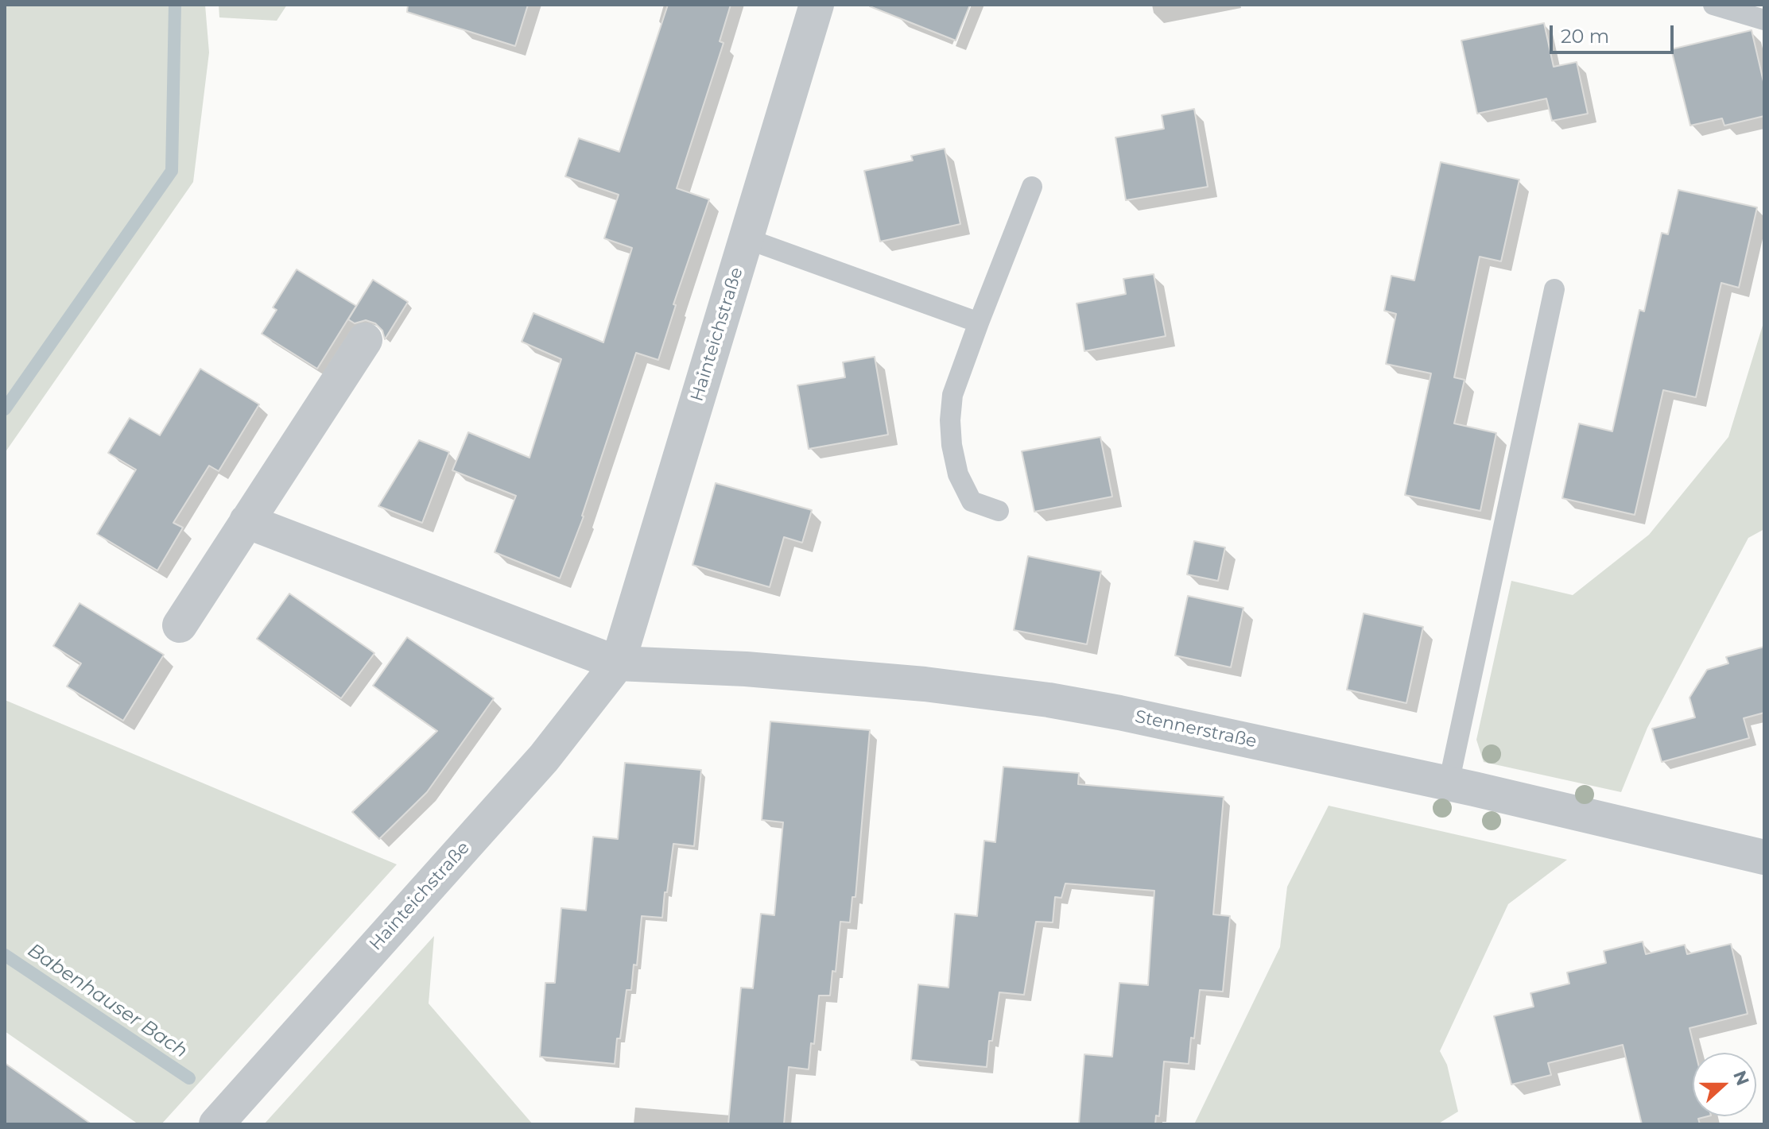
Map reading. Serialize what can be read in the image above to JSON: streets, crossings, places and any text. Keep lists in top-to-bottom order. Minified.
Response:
{"streets":{"street":["Hainteichstraße","Stennerstraße"]},"crossings":[["Hainteichstraße","Stennerstraße"]],"water":["Babenhauser Bach"],"scale_bar":"20 m","north":"right"}
